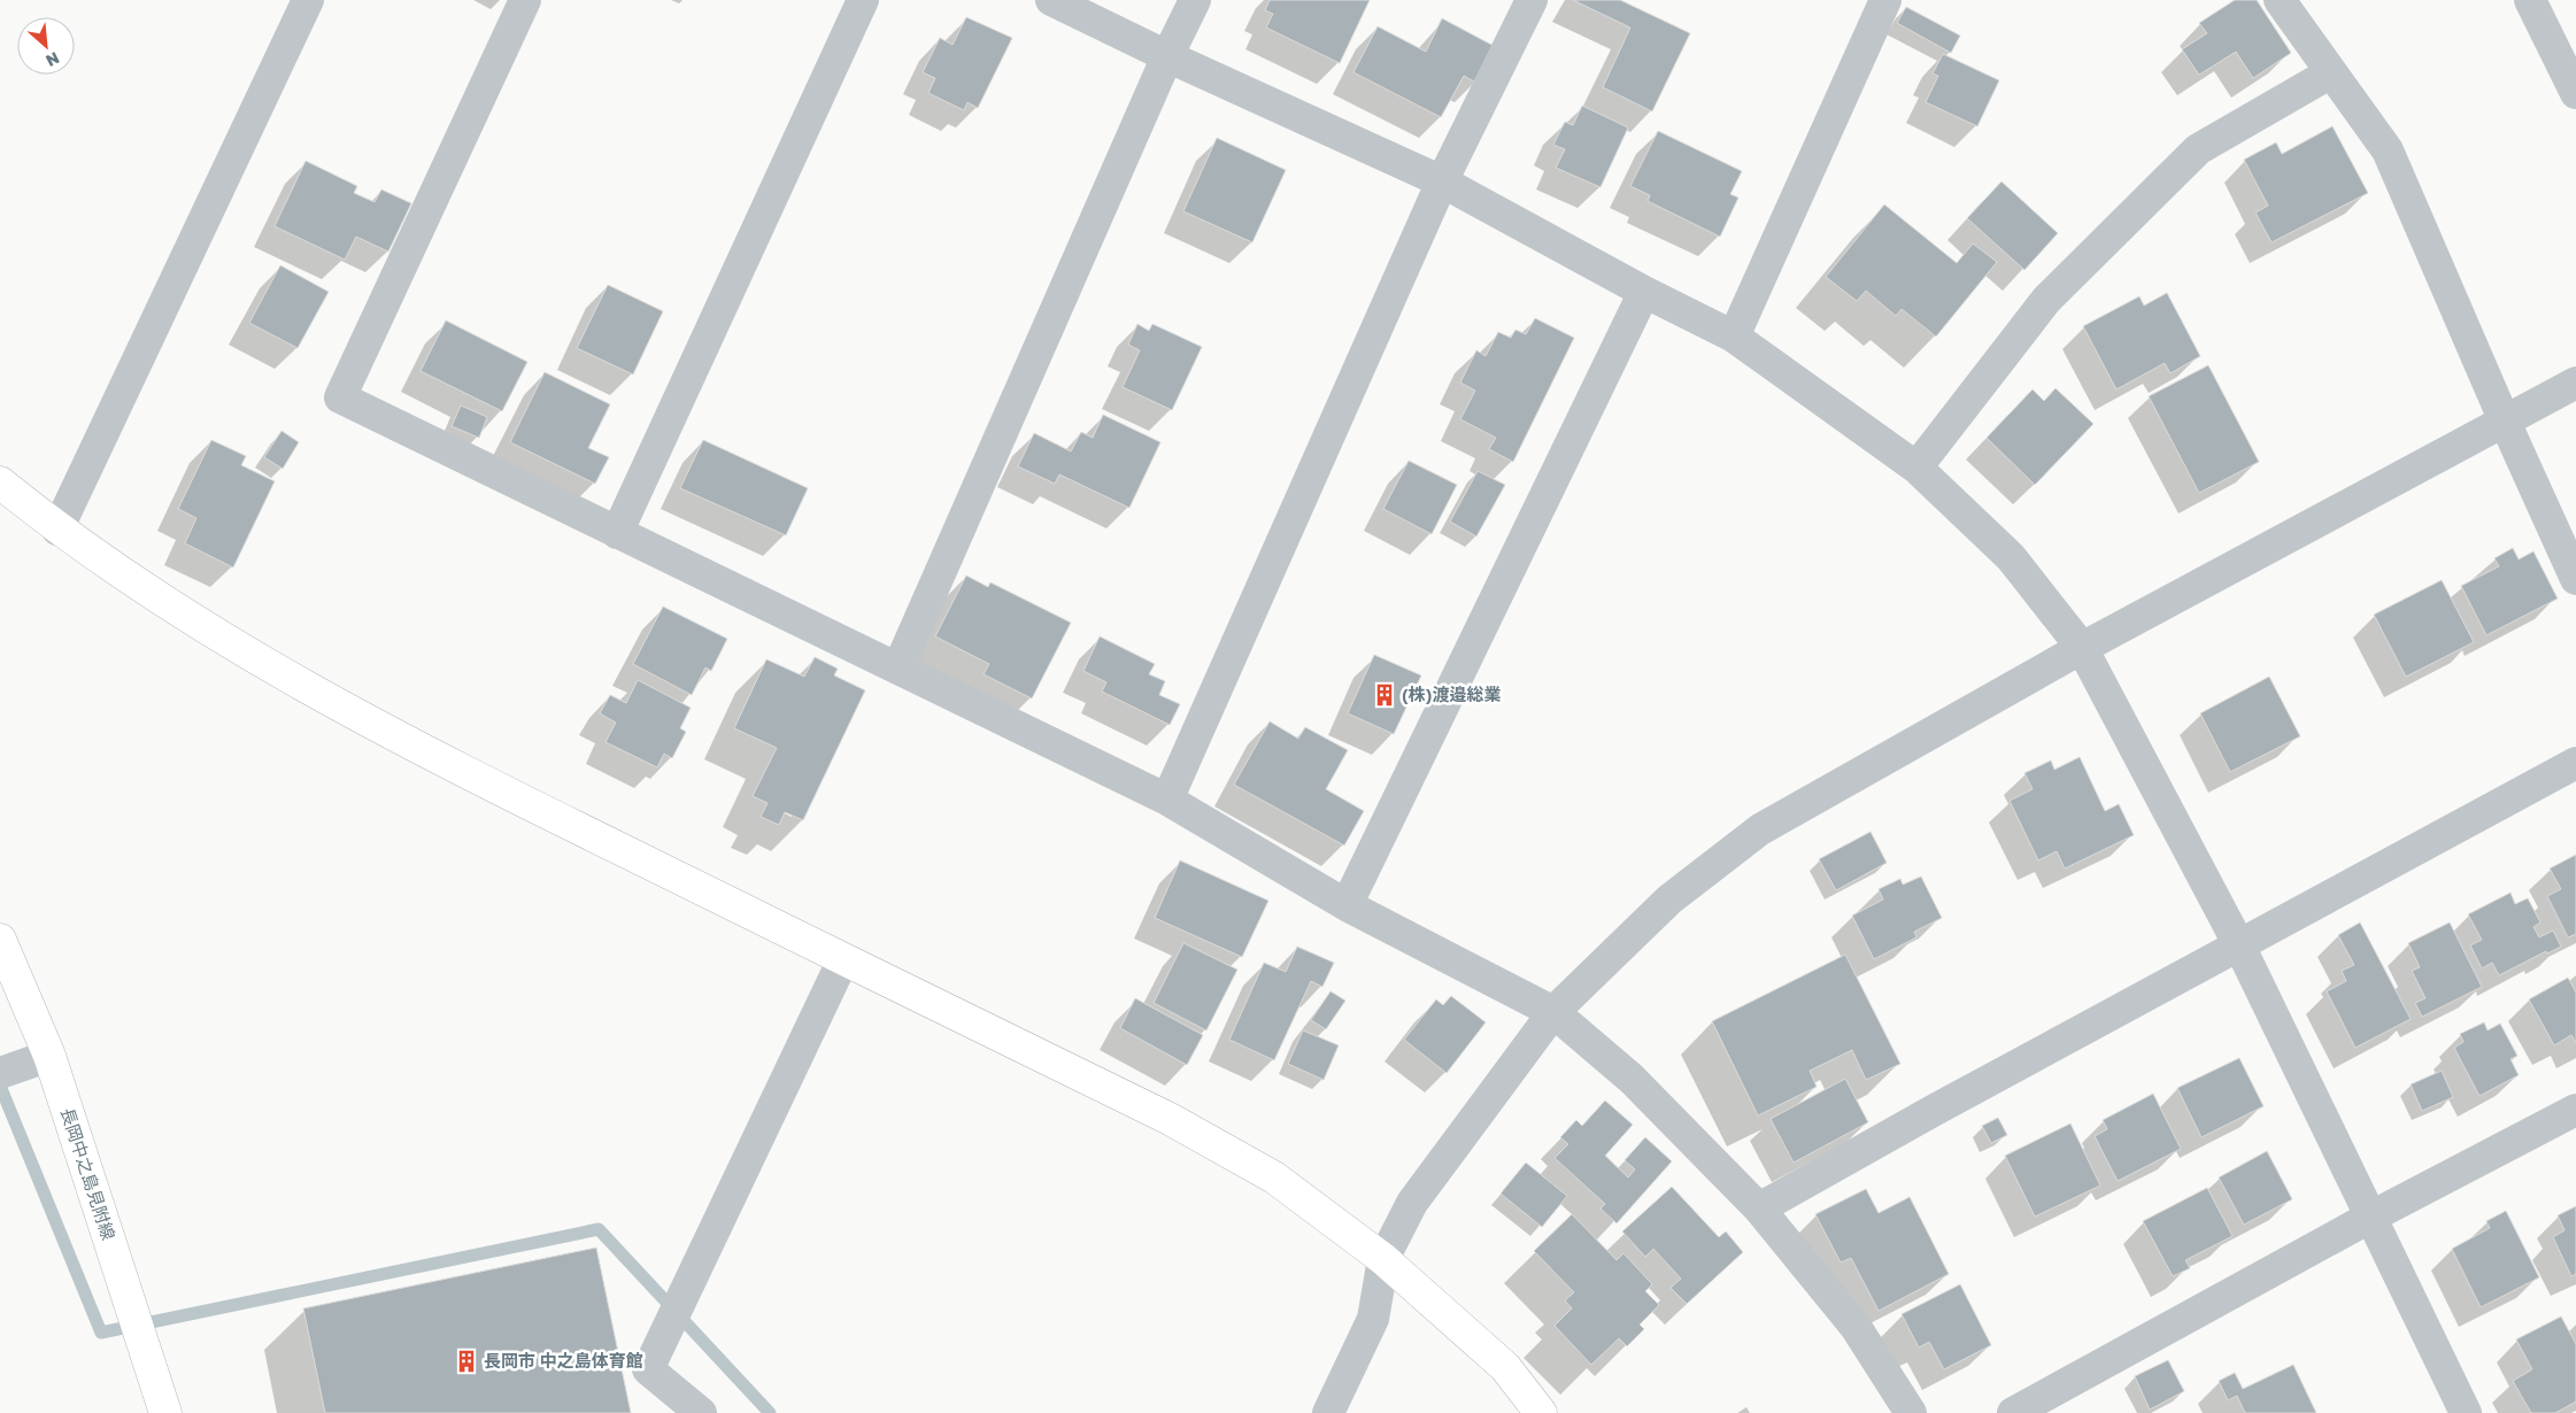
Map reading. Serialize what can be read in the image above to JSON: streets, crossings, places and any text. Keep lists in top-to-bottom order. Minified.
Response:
{"streets":{"street":["長岡中之島見附線"]},"places":{"building":["(株)渡邉総業","長岡市 中之島体育館"]},"north":"bottom right"}
